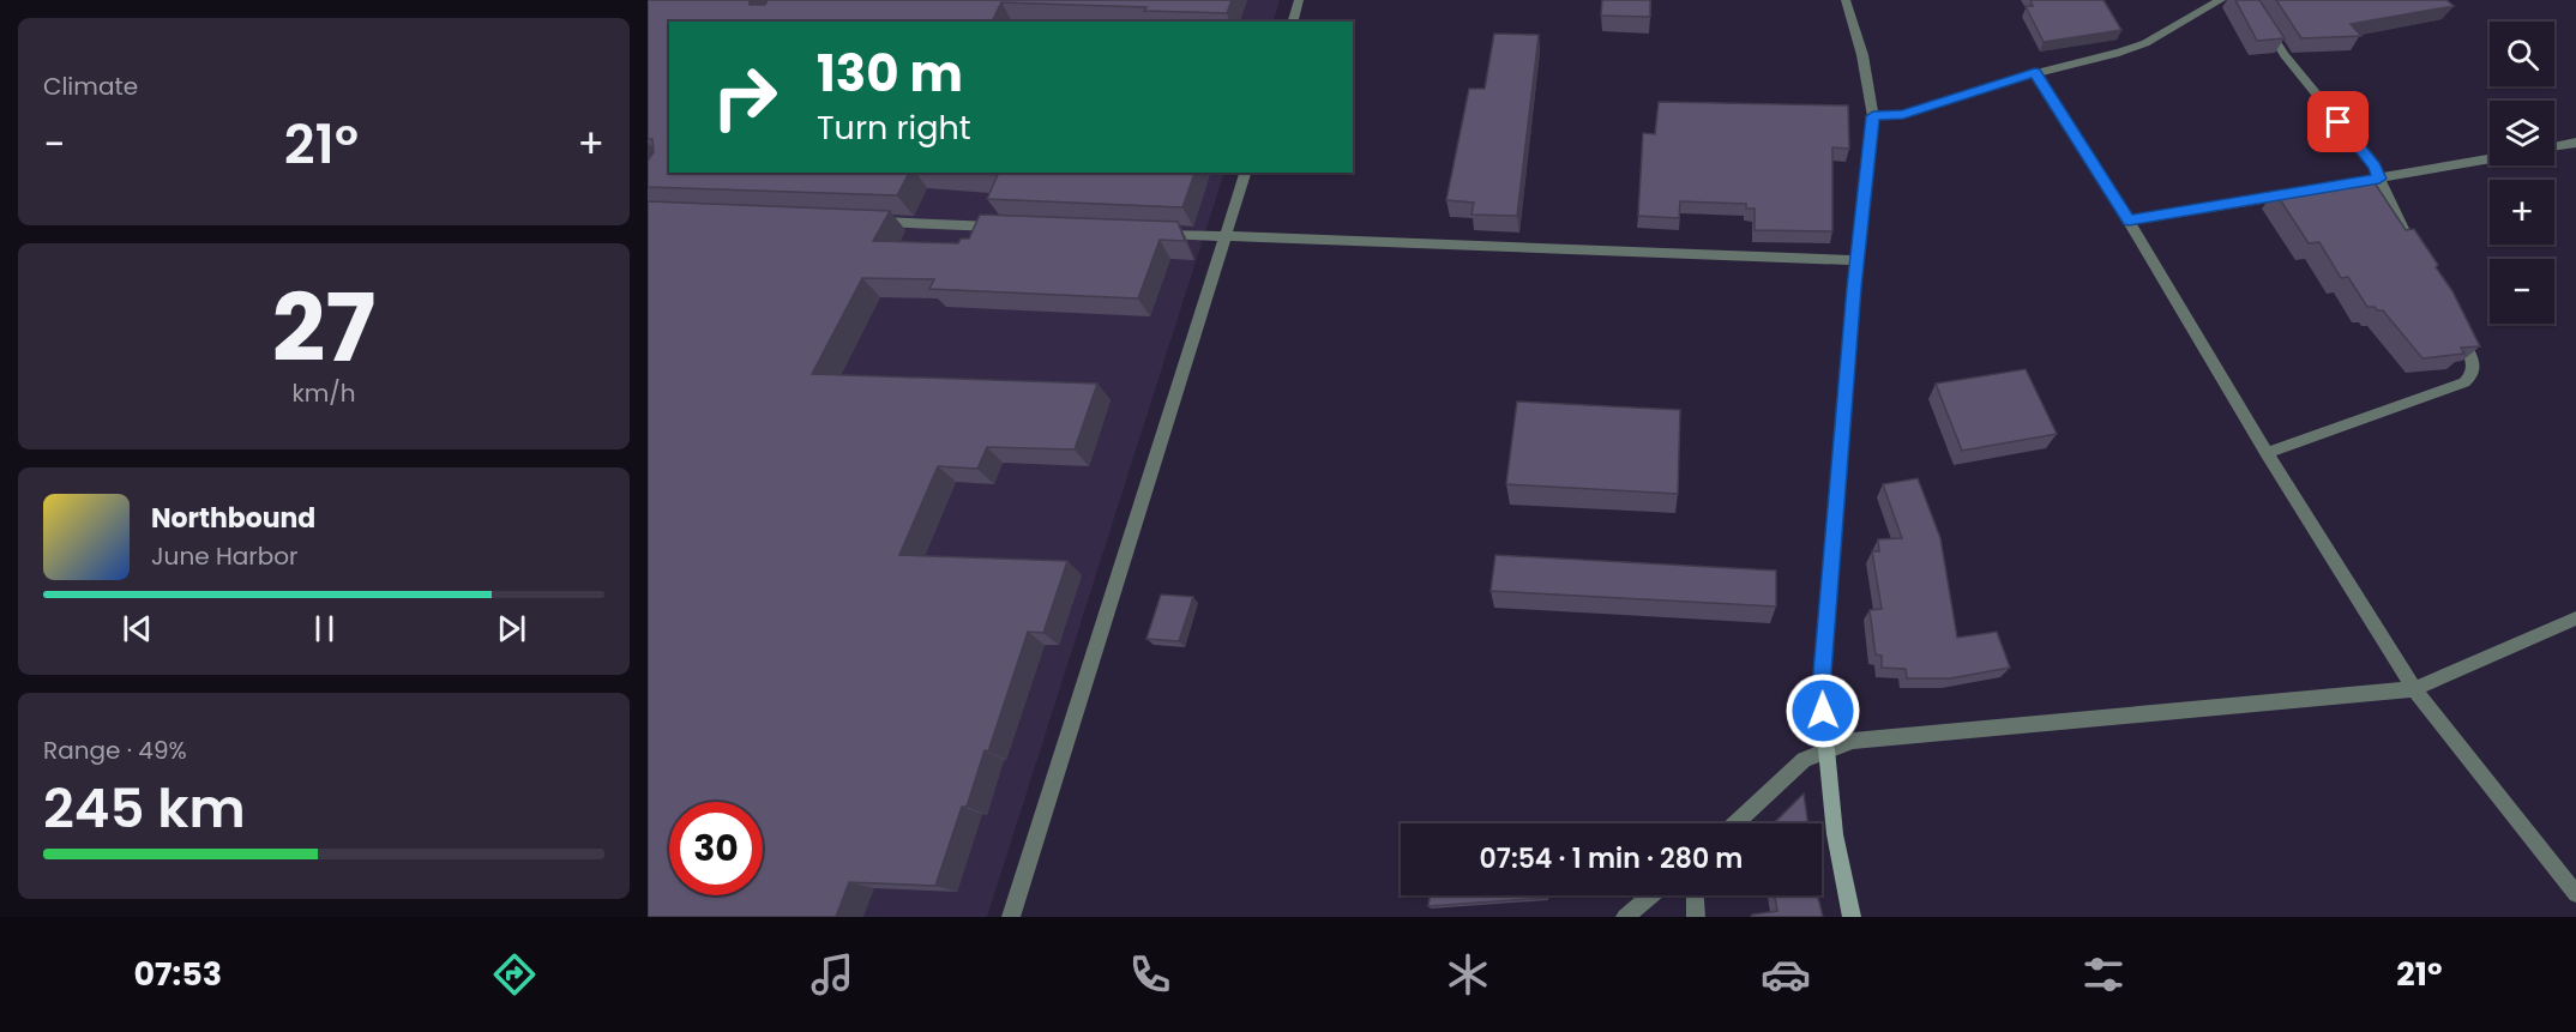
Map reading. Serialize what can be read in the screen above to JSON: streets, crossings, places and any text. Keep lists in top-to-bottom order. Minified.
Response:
{"page":{"tile":["Climate",["27","km/h"],["Range · 49%","245 km"]],"map_buttons":["+","−"],"turn":["130 m","Turn right"],"heat":["−","21°","+"],"song":["Northbound","June Harbor"],"limit":"30","trip":"07:54 · 1 min · 280 m","tabs":["07:53","21°"]}}
